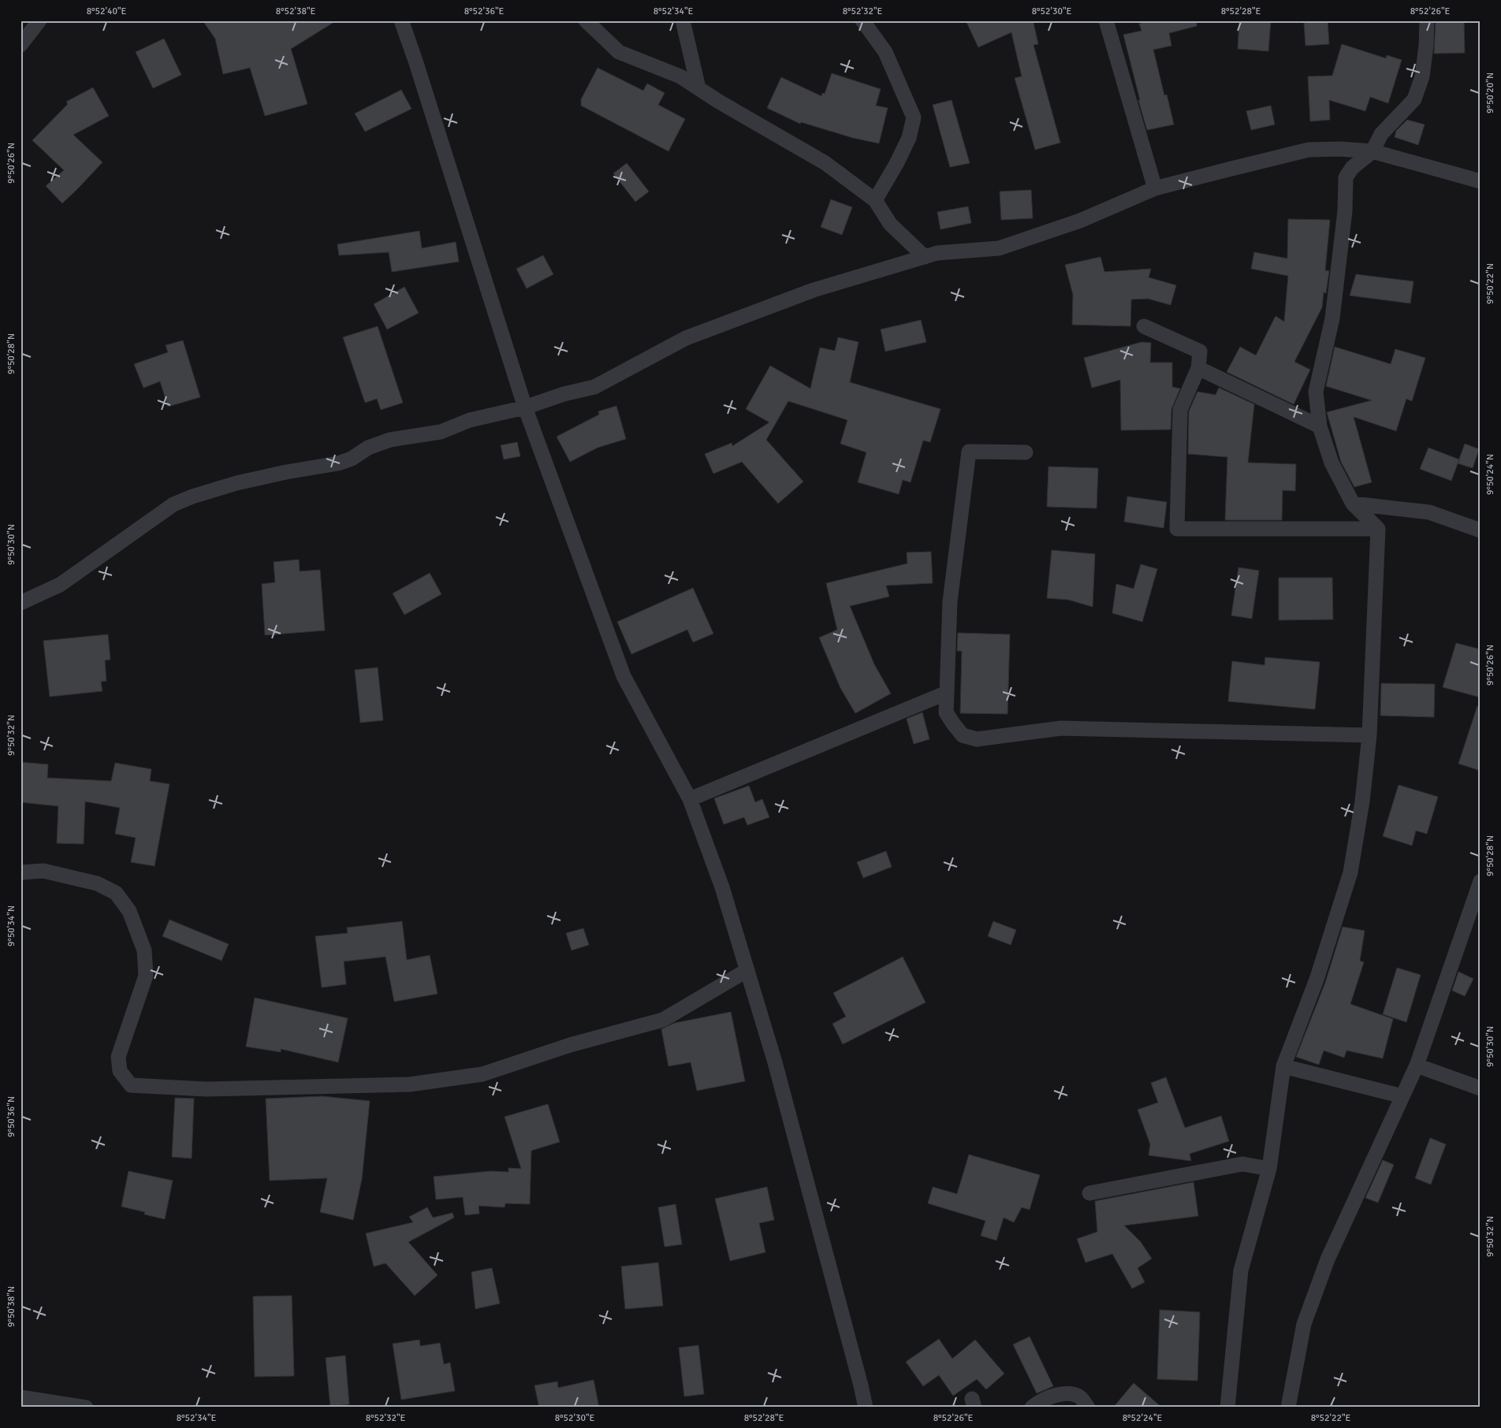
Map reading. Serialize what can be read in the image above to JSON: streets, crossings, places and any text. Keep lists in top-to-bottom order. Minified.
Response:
{"coordinates":["8°52'40\"E","8°52'38\"E","8°52'36\"E","8°52'34\"E","8°52'32\"E","8°52'30\"E","8°52'28\"E","8°52'26\"E","9°50'20\"N","9°50'26\"N","9°50'22\"N","9°50'28\"N","9°50'24\"N","9°50'30\"N","9°50'32\"N","9°50'34\"N","9°50'36\"N","9°50'38\"N","8°52'24\"E","8°52'22\"E"]}
